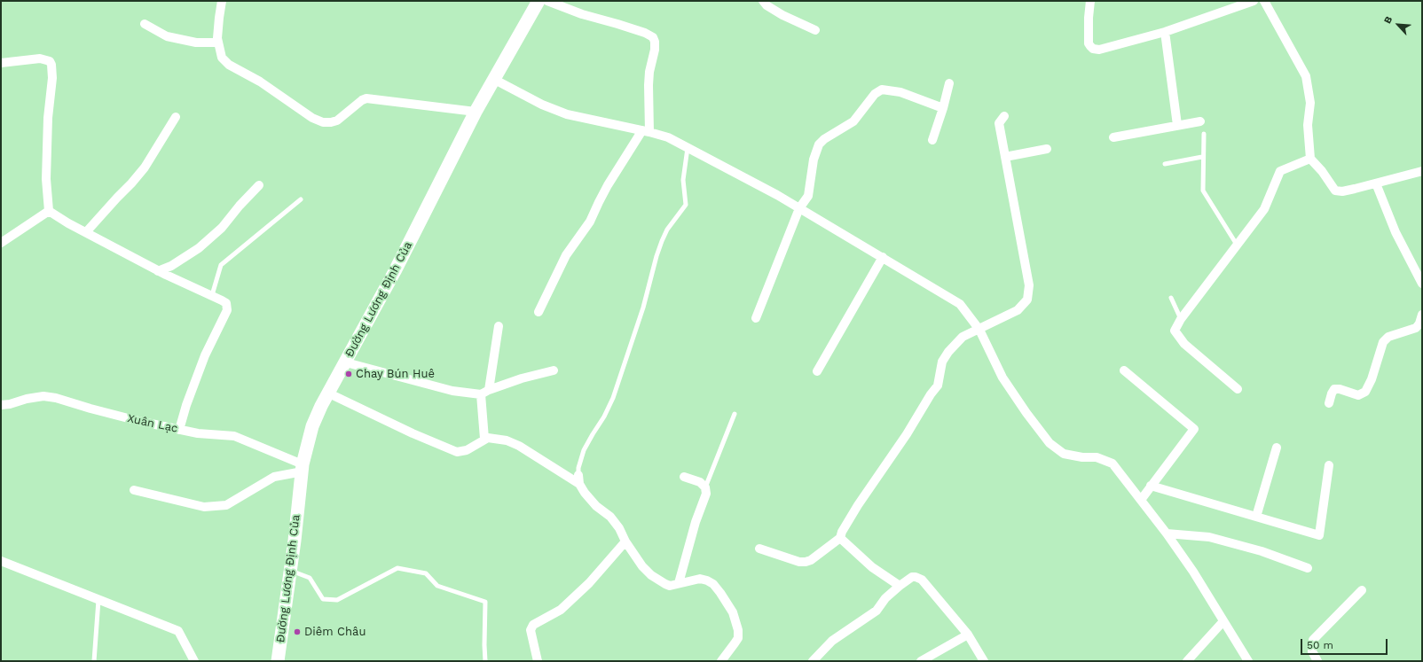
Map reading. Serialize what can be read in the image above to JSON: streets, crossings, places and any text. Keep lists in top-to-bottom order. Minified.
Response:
{"streets":{"street":["Đường Lương Định Của","Xuân Lạc"]},"crossings":[["Đường Lương Định Của","Xuân Lạc"]],"places":["Chay Bún Huê","Diêm Châu"],"scale_bar":"50 m","north":"top left"}
